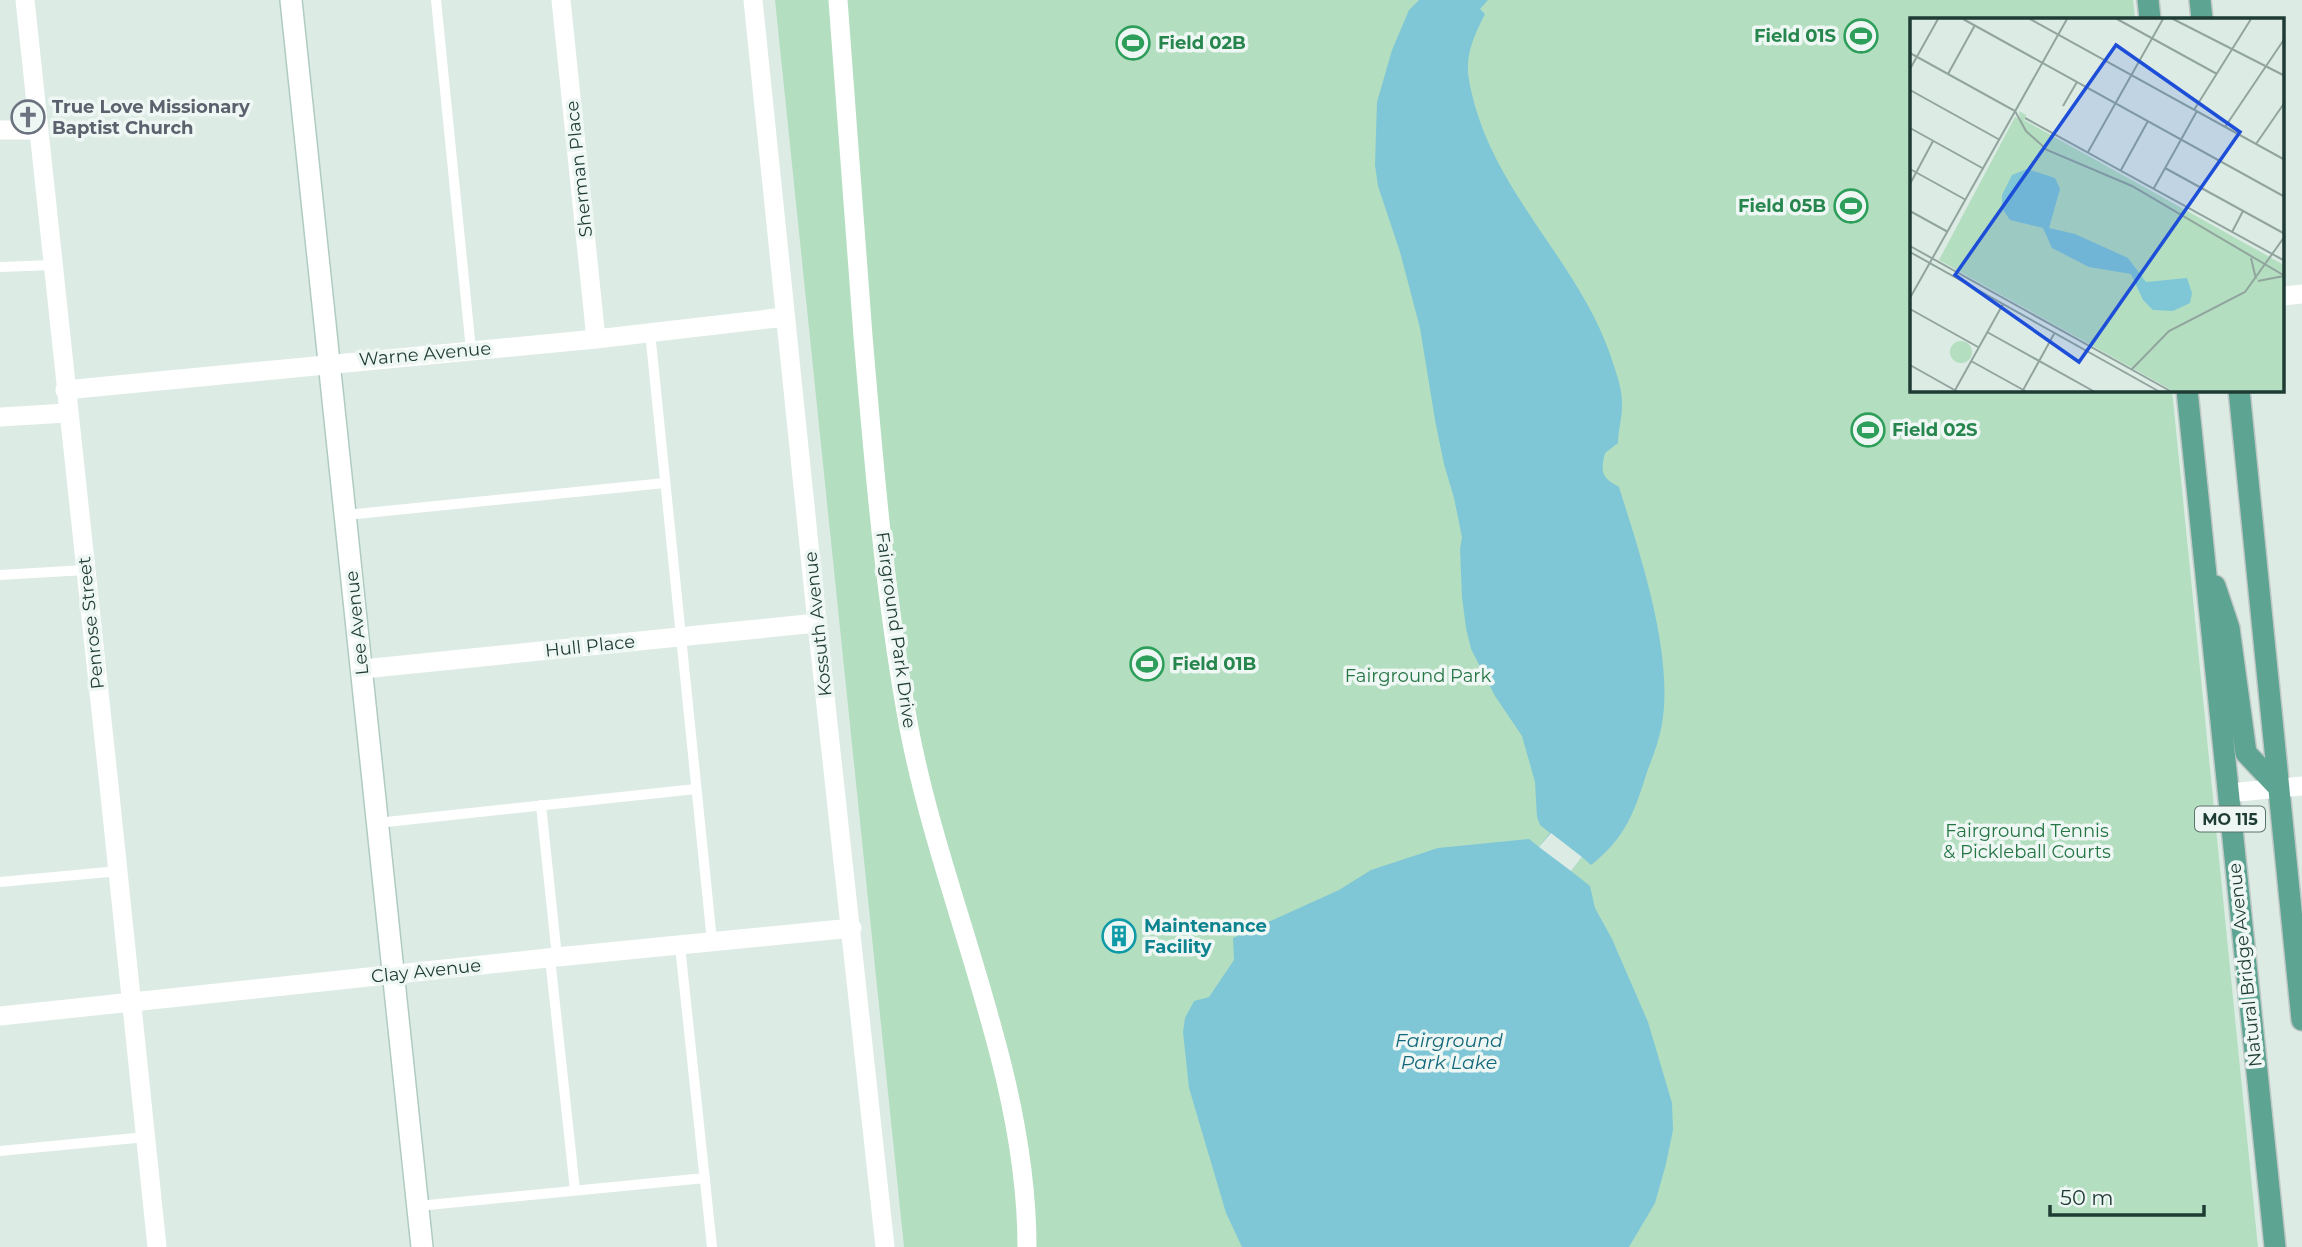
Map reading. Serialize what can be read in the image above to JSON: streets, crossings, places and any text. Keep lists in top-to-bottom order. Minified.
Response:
{"streets":{"main road":["MO 115","Natural Bridge Avenue"],"street":["Sherman Place","Warne Avenue","Penrose Street","Lee Avenue","Kossuth Avenue","Fairground Park Drive","Hull Place","Clay Avenue"]},"crossings":[["Sherman Place","Warne Avenue"],["Warne Avenue","Penrose Street"],["Warne Avenue","Lee Avenue"],["Warne Avenue","Kossuth Avenue"],["Penrose Street","Clay Avenue"],["Lee Avenue","Hull Place"],["Lee Avenue","Clay Avenue"],["Kossuth Avenue","Hull Place"],["Kossuth Avenue","Clay Avenue"]],"water":["Fairground Park Lake"],"parks":["Fairground Park","Fairground Tennis & Pickleball Courts"],"places":{"sports":["Field 01S","Field 02B","Field 05B","Field 02S","Field 01B"],"church":["True Love Missionary Baptist Church"],"building":["Maintenance Facility"]},"scale_bar":"50 m"}
